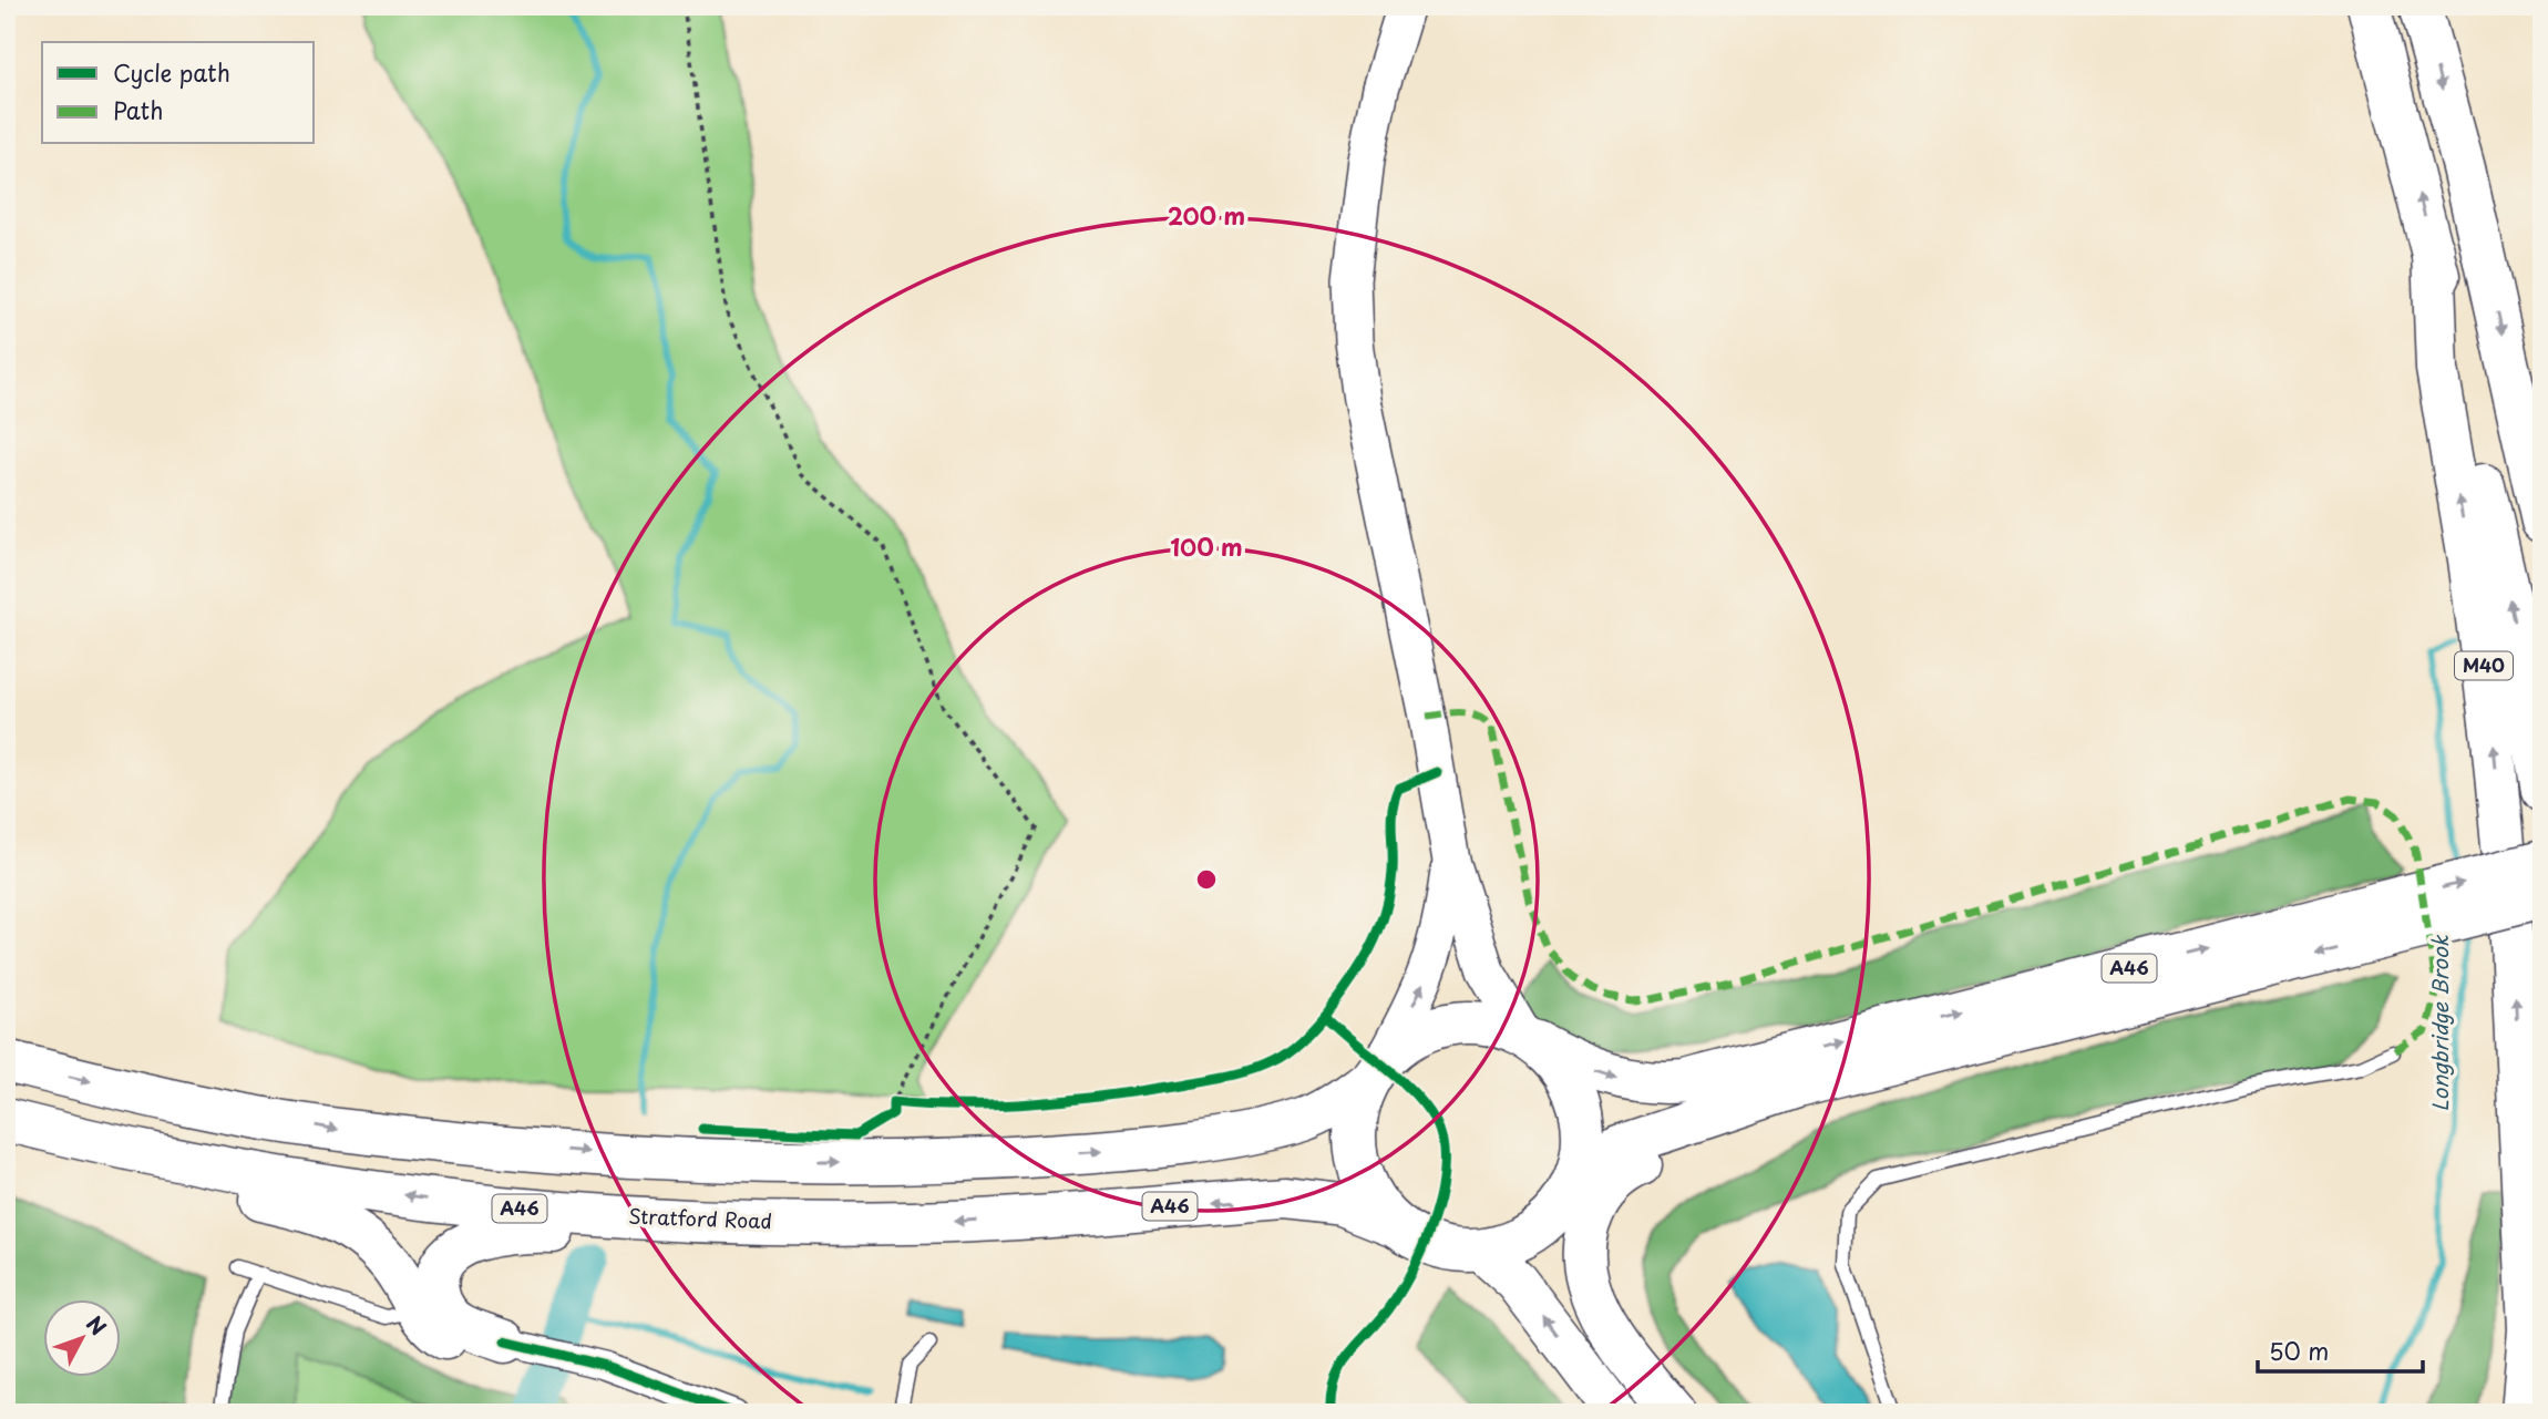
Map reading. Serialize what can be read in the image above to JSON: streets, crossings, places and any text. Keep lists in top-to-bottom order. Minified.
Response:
{"streets":{"highway":["M40","A46","Stratford Road"]},"crossings":[["A46","Stratford Road"]],"water":["Longbridge Brook"],"legend":["Cycle path","Path"],"scale_bar":"50 m","north":"top right","rings":["200 m","100 m"]}
